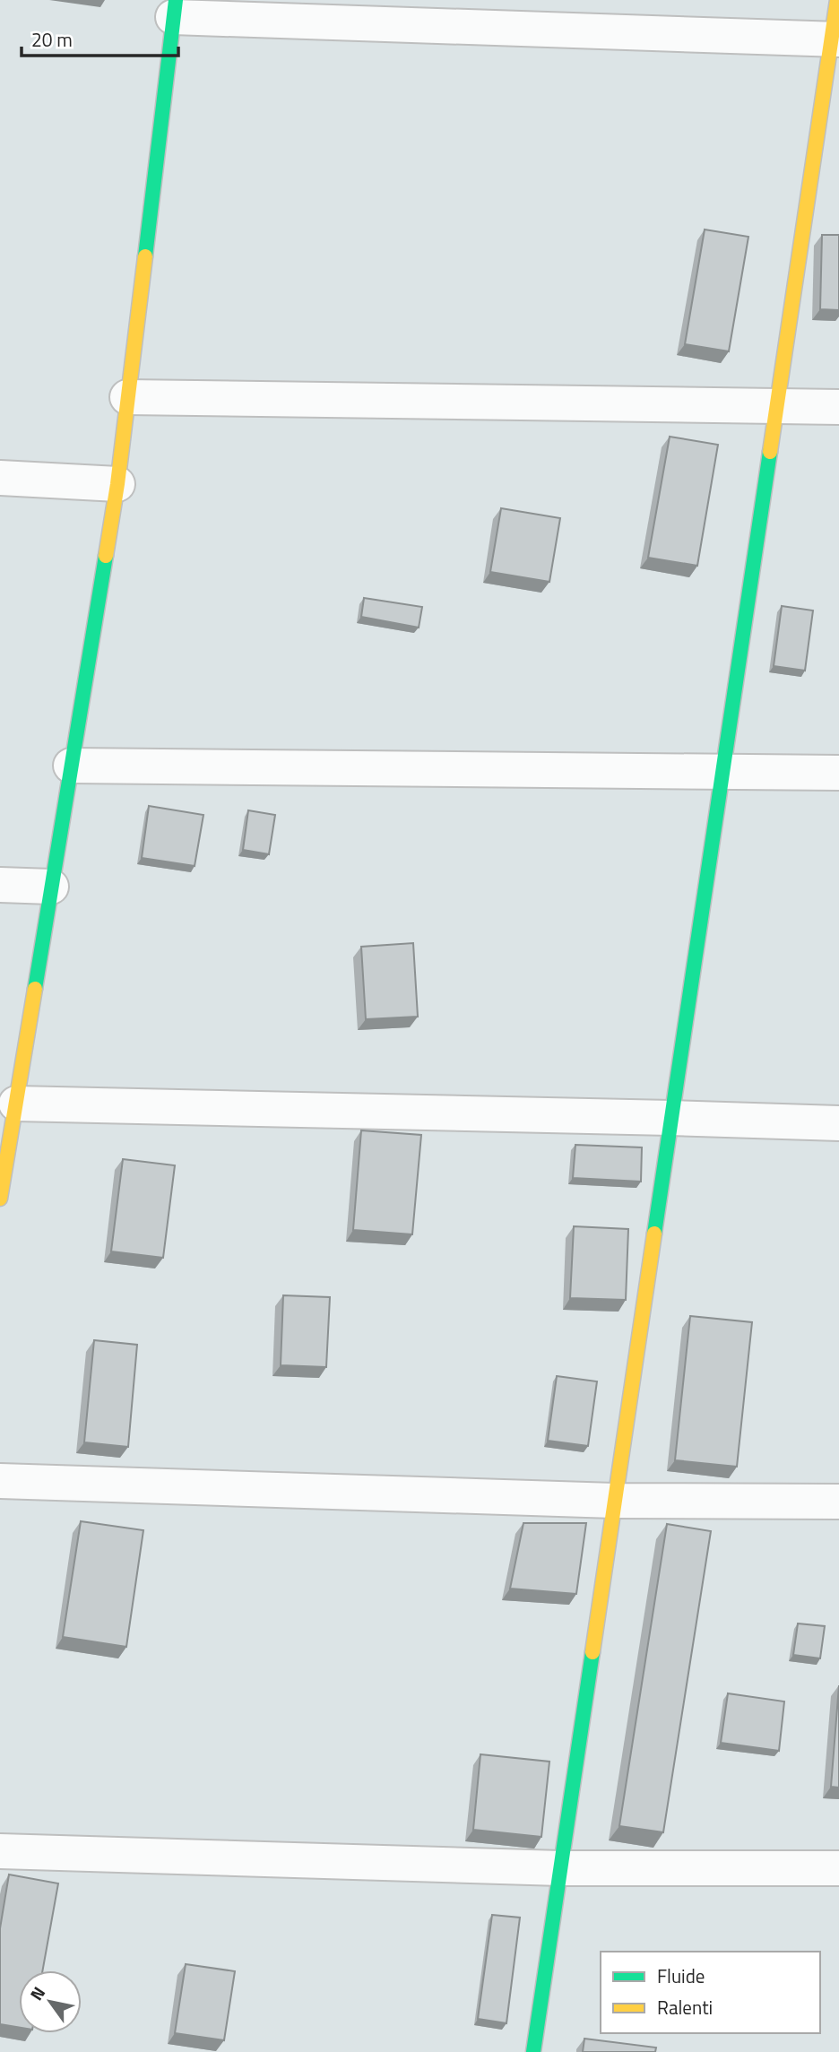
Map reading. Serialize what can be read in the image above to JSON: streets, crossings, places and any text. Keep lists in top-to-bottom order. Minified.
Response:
{"legend":["Fluide","Ralenti"],"scale_bar":"20 m","north":"top left"}
